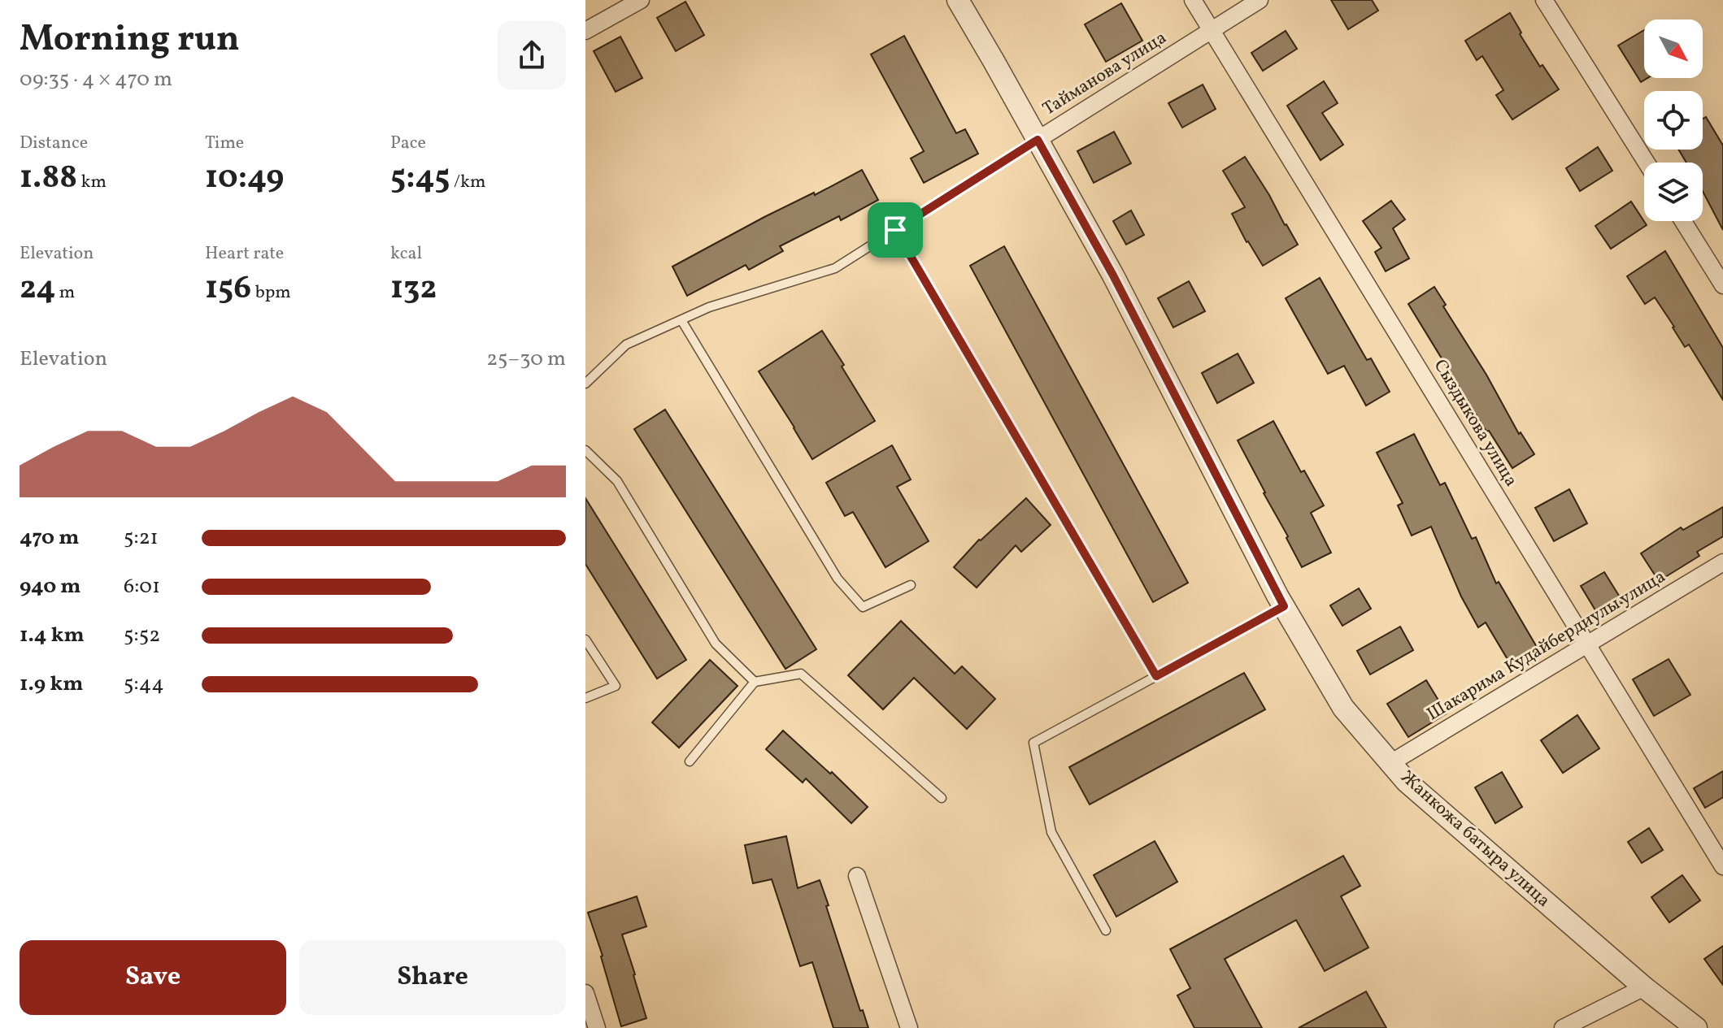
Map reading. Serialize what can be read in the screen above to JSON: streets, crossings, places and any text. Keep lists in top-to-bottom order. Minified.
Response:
{"streets":{"street":["Тайманова улица","Сыздыкова улица","Шакарима Кудайбердиулы улица","Жанкожа батыра улица"]},"crossings":[["Тайманова улица","Сыздыкова улица"],["Тайманова улица","Жанкожа батыра улица"],["Сыздыкова улица","Шакарима Кудайбердиулы улица"],["Шакарима Кудайбердиулы улица","Жанкожа батыра улица"]],"north":"bottom right","page":{"heading":["Morning run","09:35 · 4 × 470 m"],"stats":[["Distance","1.88 km"],["Time","10:49"],["Pace","5:45 /km"],["Elevation","24 m"],["Heart rate","156 bpm"],["kcal","132"]],"chart":["Elevation","25–30 m"],"list":[{"name":"470 m","note":"5:21"},{"name":"940 m","note":"6:01"},{"name":"1.4 km","note":"5:52"},{"name":"1.9 km","note":"5:44"}],"buttons":["Save","Share"]}}
